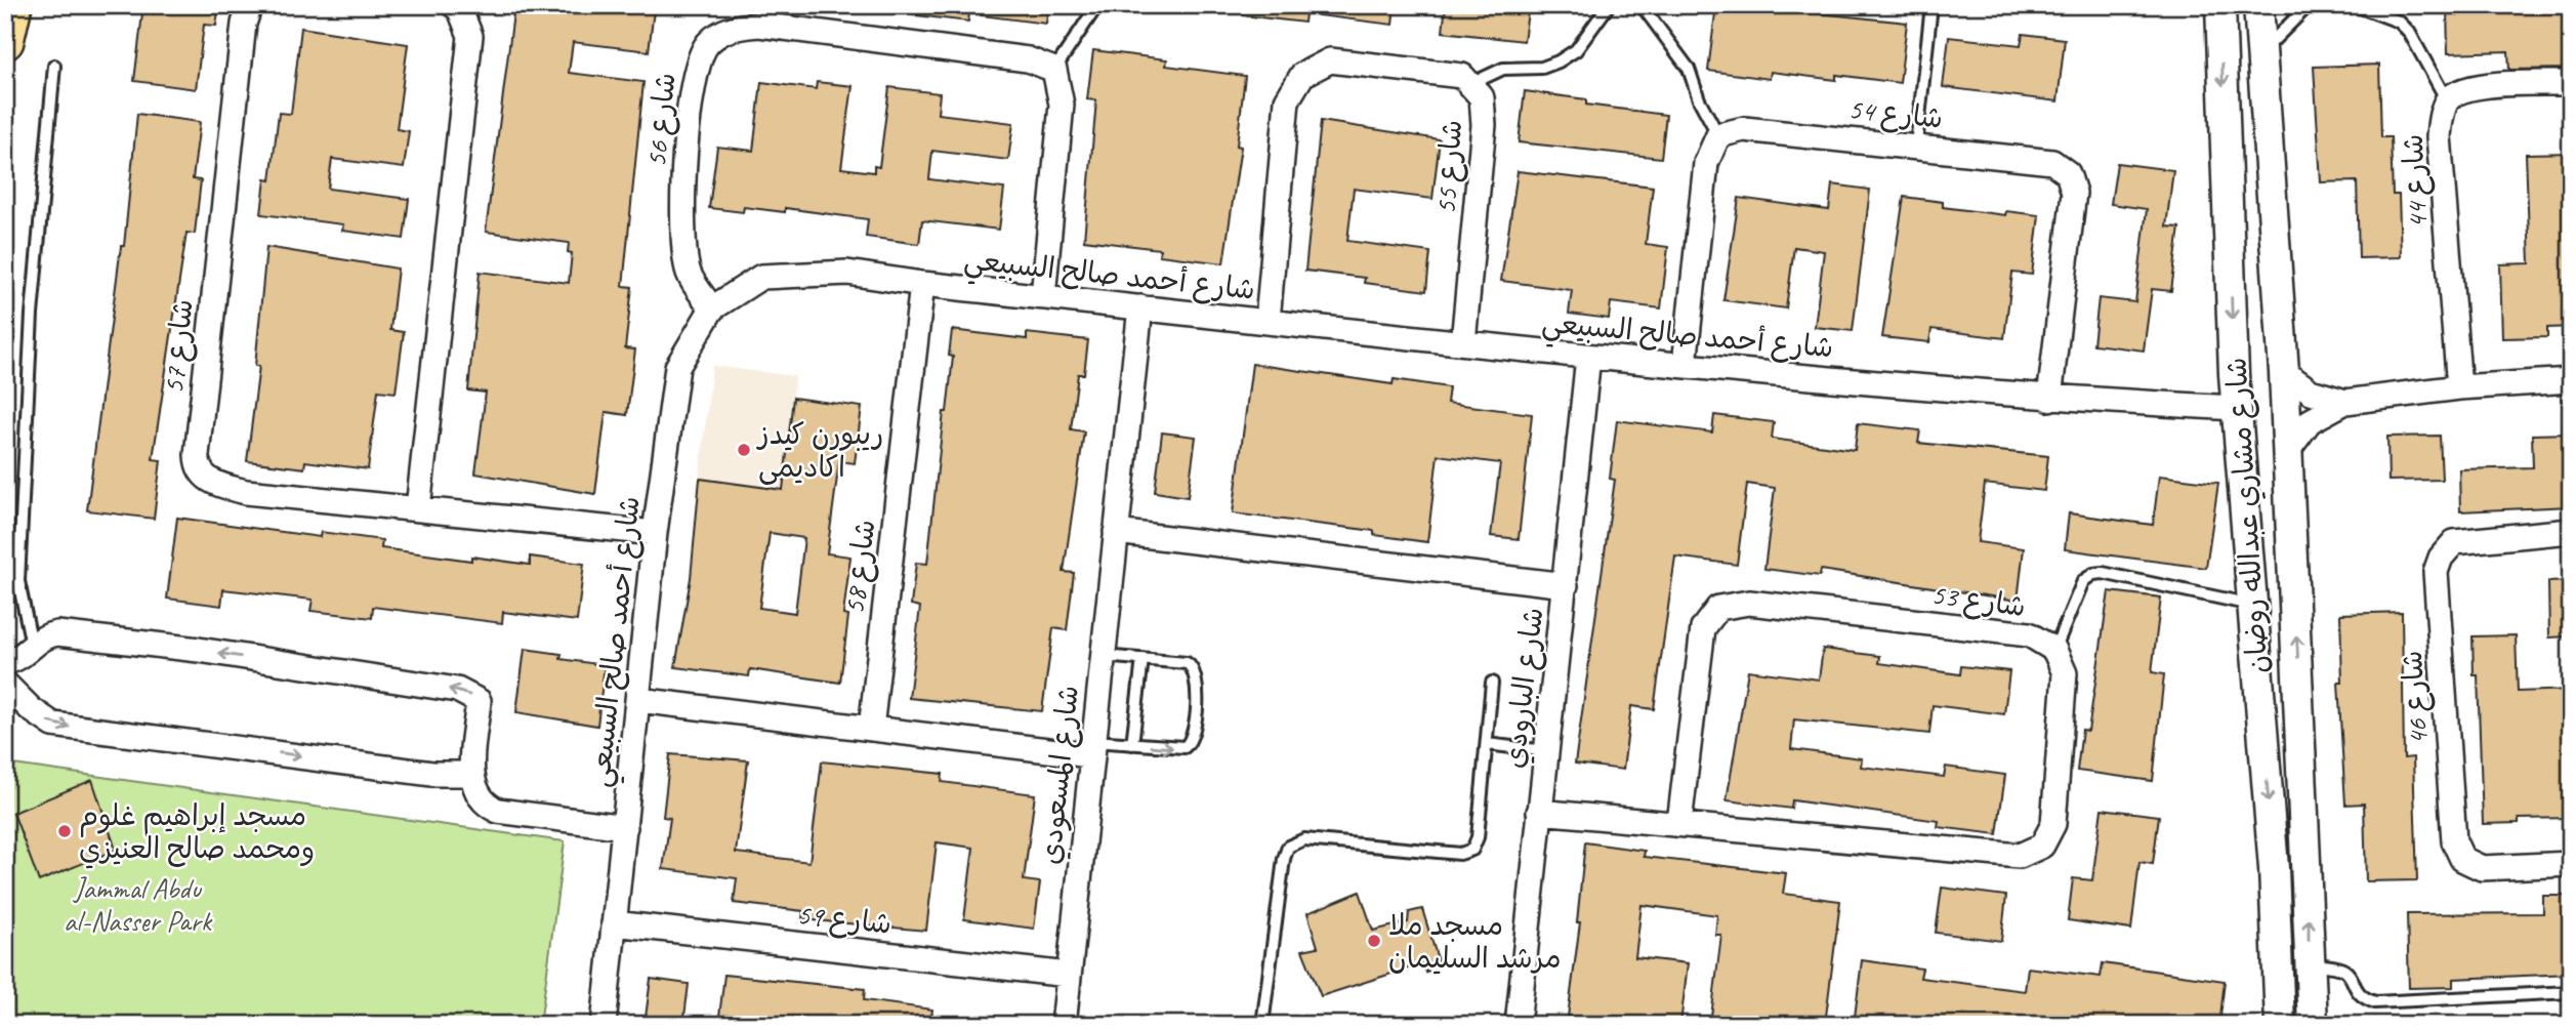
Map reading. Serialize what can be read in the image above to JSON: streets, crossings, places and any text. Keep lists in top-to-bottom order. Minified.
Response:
{"streets":{"street":["شارع 54","شارع 56","شارع 55","شارع 44","شارع أحمد صالح السبيعي","شارع 57","شارع مشاري عبدالله روضان","شارع 58","شارع 53","شارع البارودي","شارع 46","شارع المسعودي","شارع 59"]},"crossings":[["شارع 54","شارع أحمد صالح السبيعي"],["شارع 56","شارع أحمد صالح السبيعي"],["شارع 55","شارع أحمد صالح السبيعي"],["شارع أحمد صالح السبيعي","شارع 57"],["شارع أحمد صالح السبيعي","شارع مشاري عبدالله روضان"],["شارع أحمد صالح السبيعي","شارع 58"],["شارع أحمد صالح السبيعي","شارع البارودي"],["شارع أحمد صالح السبيعي","شارع المسعودي"],["شارع أحمد صالح السبيعي","شارع 59"],["شارع 53","شارع البارودي"],["شارع المسعودي","شارع 59"]],"parks":["Jammal Abdu al-Nasser Park"],"places":["ريبورن كيدز اكاديمى","مسجد إبراهيم غلوم ومحمد صالح العنيزي","مسجد ملا مرشد السليمان"]}
